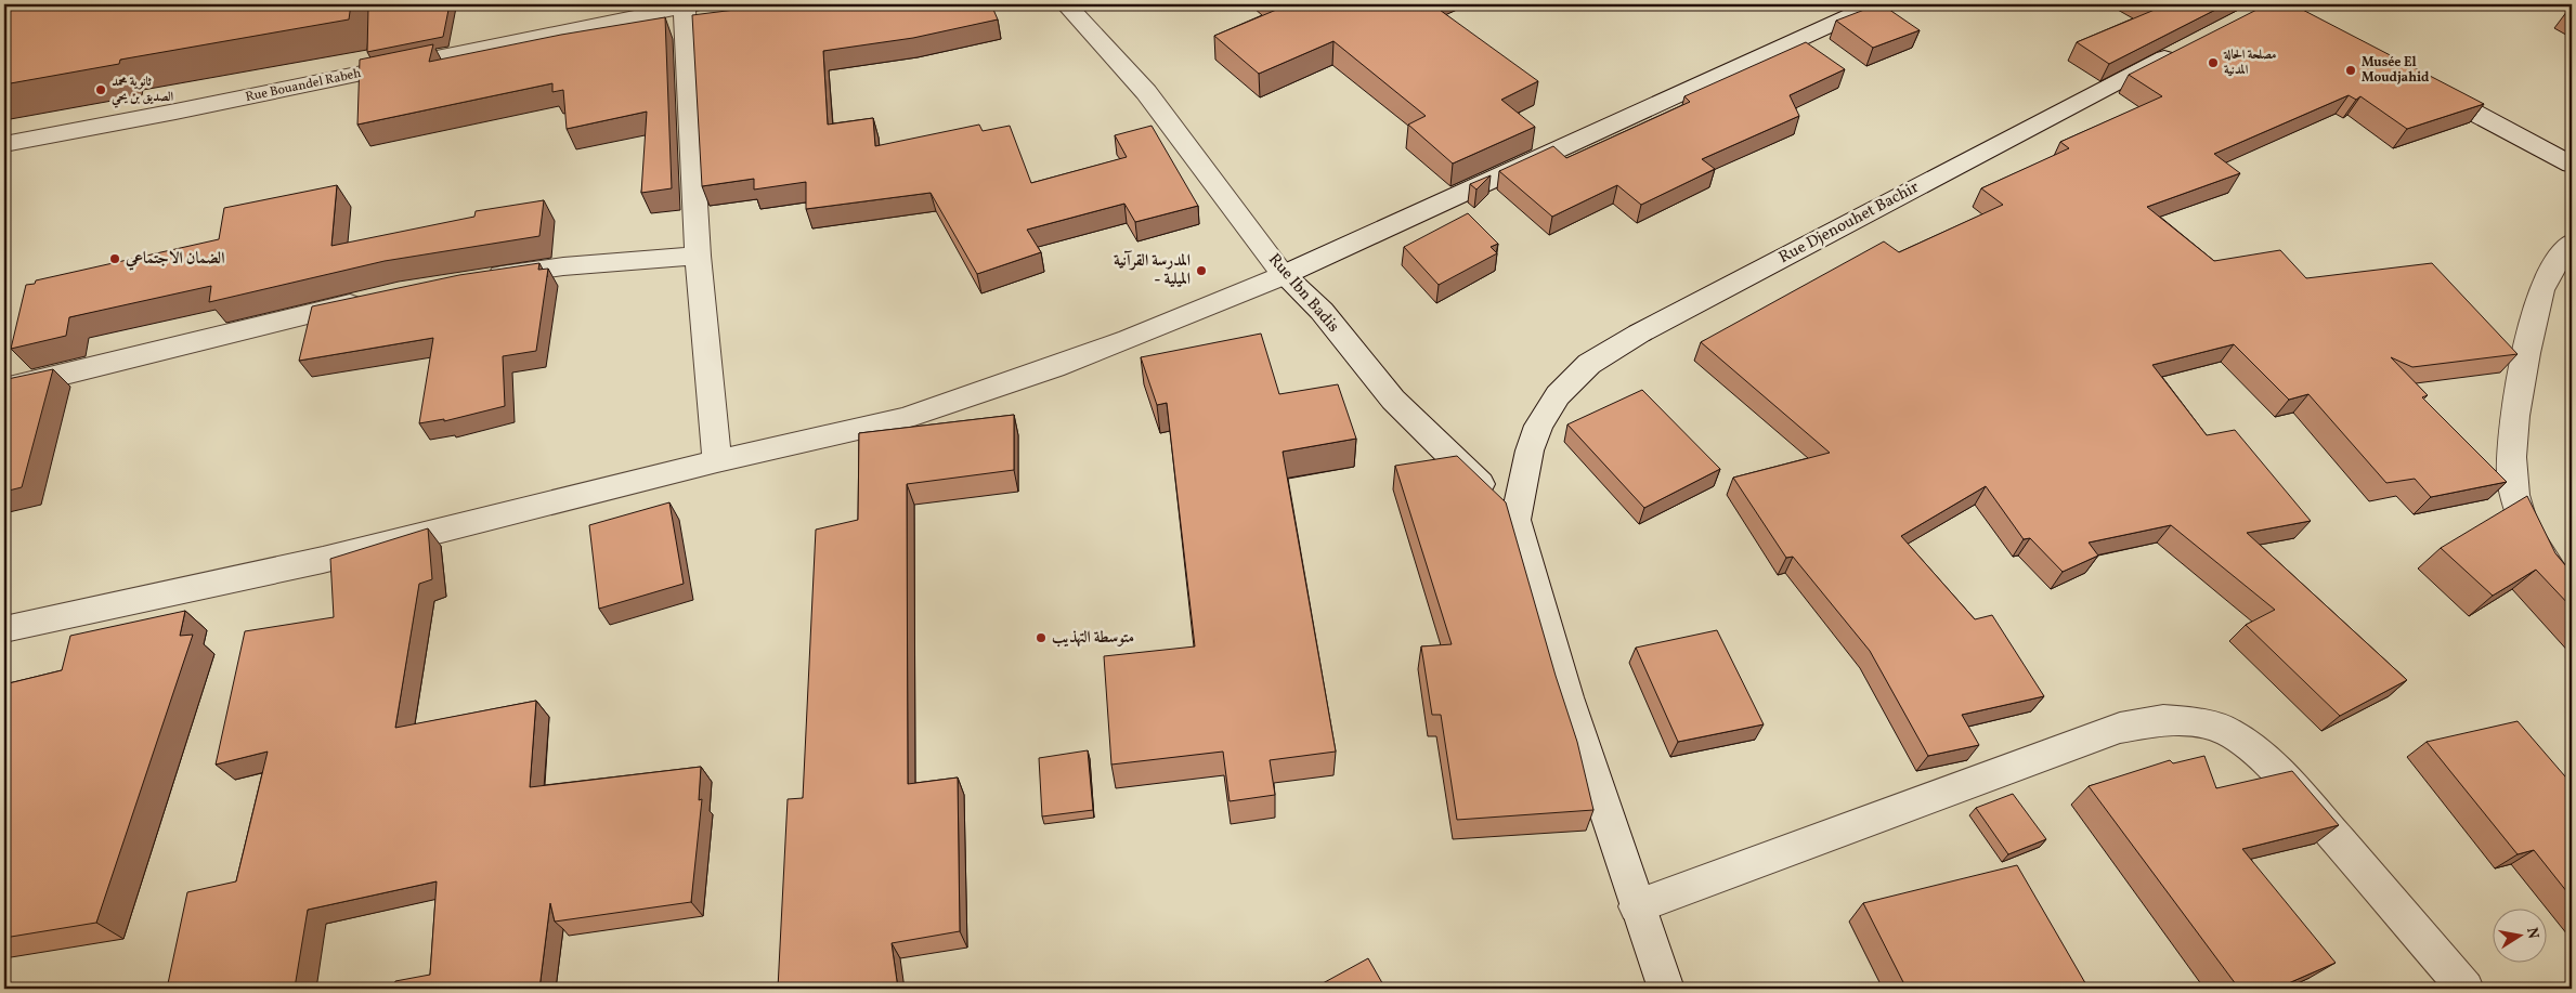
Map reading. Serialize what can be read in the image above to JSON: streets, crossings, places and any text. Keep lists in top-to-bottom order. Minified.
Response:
{"streets":{"street":["Rue Bouandel Rabeh","Rue Djenouhet Bachir","Rue Ibn Badis"]},"crossings":[["Rue Djenouhet Bachir","Rue Ibn Badis"]],"places":["مصلحة الحالة المدنية","Musée El Moudjahid","ثانوية محمد الصديق بن يحي","الضمان الاجتماعي","المدرسة القرآنية - الميلية","متوسطة التهذيب"],"north":"right"}
